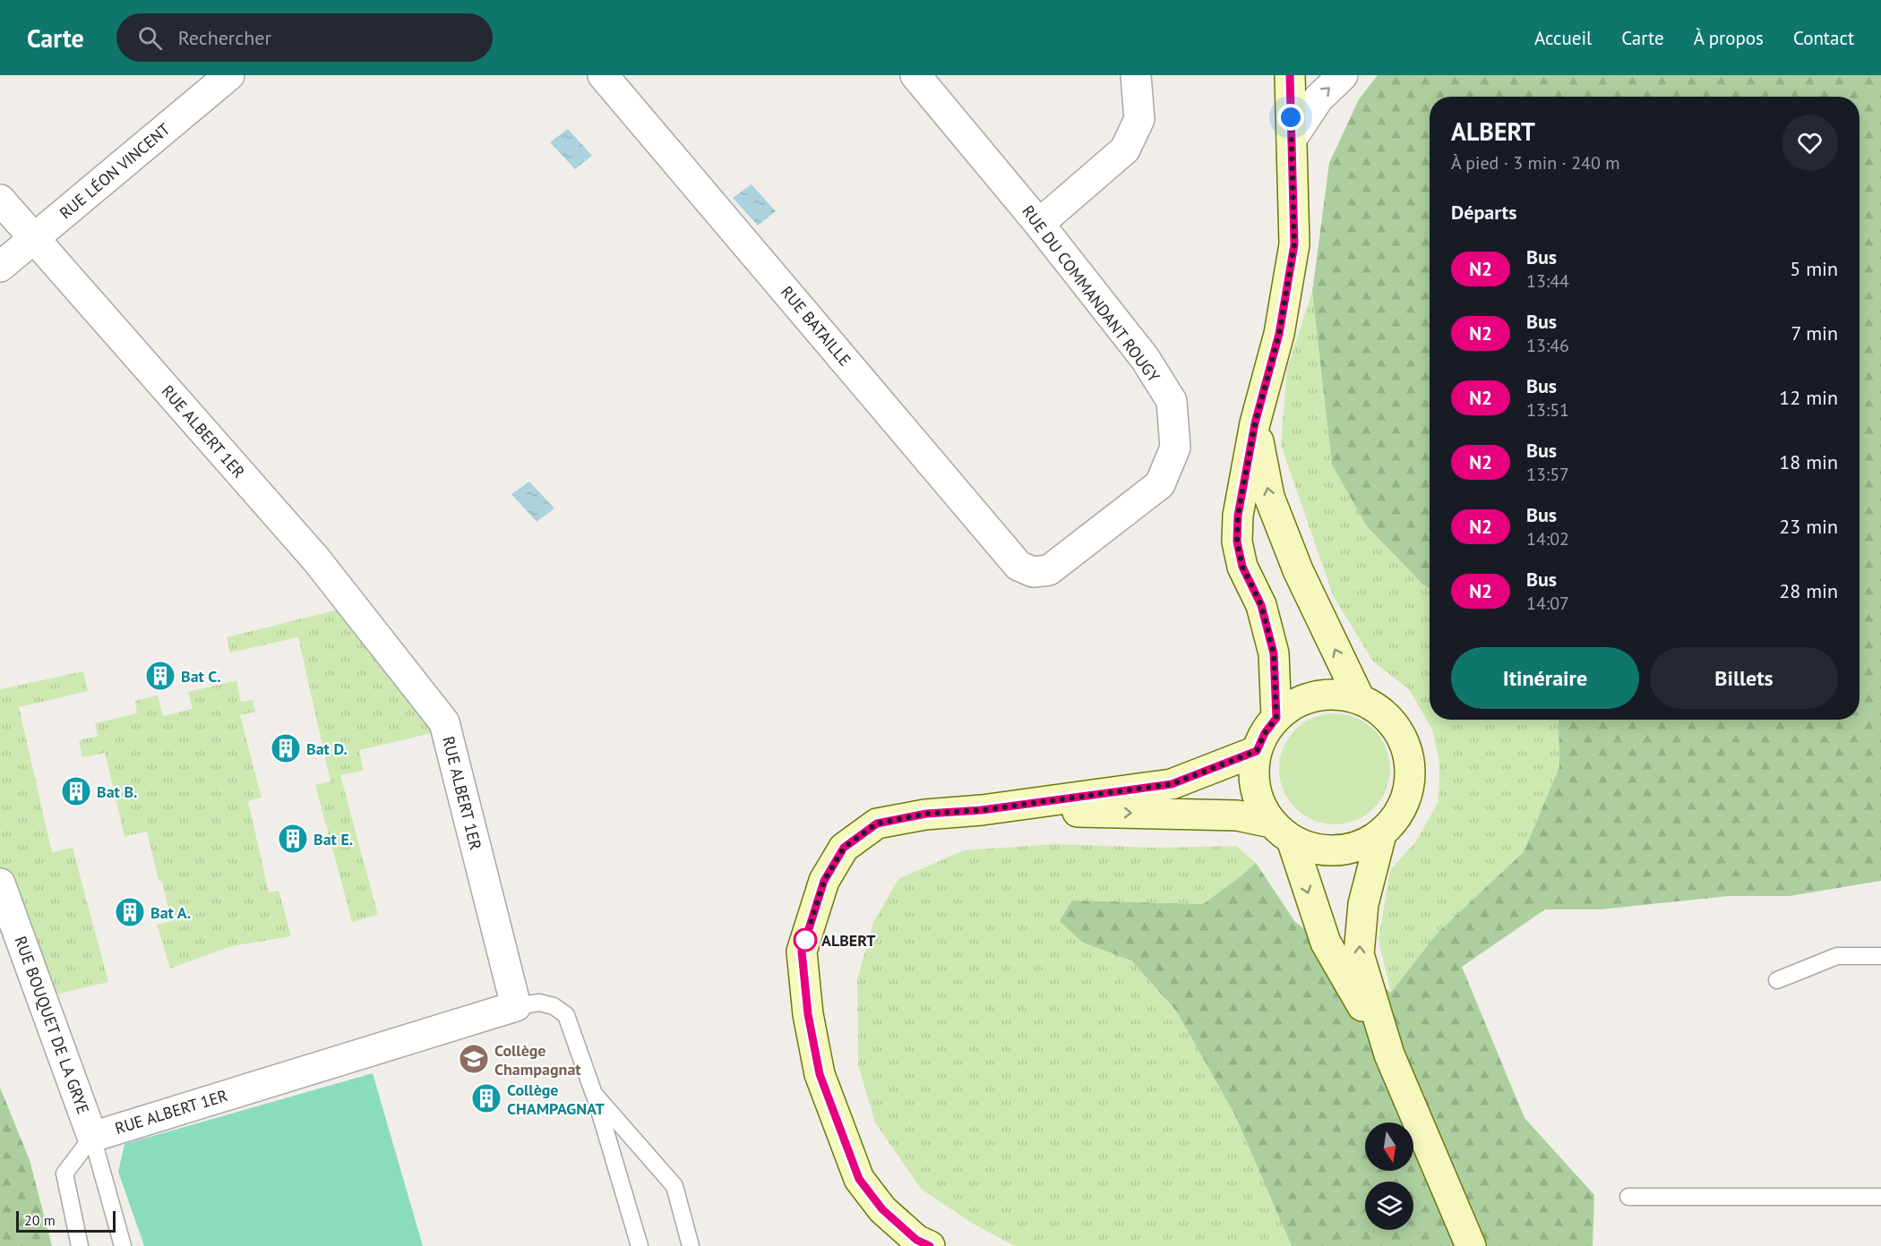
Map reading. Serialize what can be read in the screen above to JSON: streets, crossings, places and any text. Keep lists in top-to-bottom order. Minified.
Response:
{"streets":{"street":["RUE LÉON VINCENT","RUE DU COMMANDANT ROUGY","RUE BATAILLE","RUE ALBERT 1ER","RUE BOUQUET DE LA GRYE"]},"crossings":[["RUE LÉON VINCENT","RUE ALBERT 1ER"],["RUE DU COMMANDANT ROUGY","RUE BATAILLE"],["RUE ALBERT 1ER","RUE BOUQUET DE LA GRYE"]],"places":{"building":["Bat C.","Bat D.","Bat B.","Bat E.","Bat A.","Collège CHAMPAGNAT"],"other":["ALBERT"],"school or university":["Collège Champagnat"]},"lines":["bus line N2"],"scale_bar":"20 m","north":"bottom","page":{"header":"Carte","search":"Rechercher","nav":["Accueil","Carte","À propos","Contact"],"heading":[["ALBERT","À pied · 3 min · 240 m"],"Départs"],"list":[{"mark":"N2","name":"Bus","note":"13:44","value":"5 min"},{"mark":"N2","name":"Bus","note":"13:46","value":"7 min"},{"mark":"N2","name":"Bus","note":"13:51","value":"12 min"},{"mark":"N2","name":"Bus","note":"13:57","value":"18 min"},{"mark":"N2","name":"Bus","note":"14:02","value":"23 min"},{"mark":"N2","name":"Bus","note":"14:07","value":"28 min"}],"buttons":["Itinéraire","Billets"],"scale":"20 m"}}
